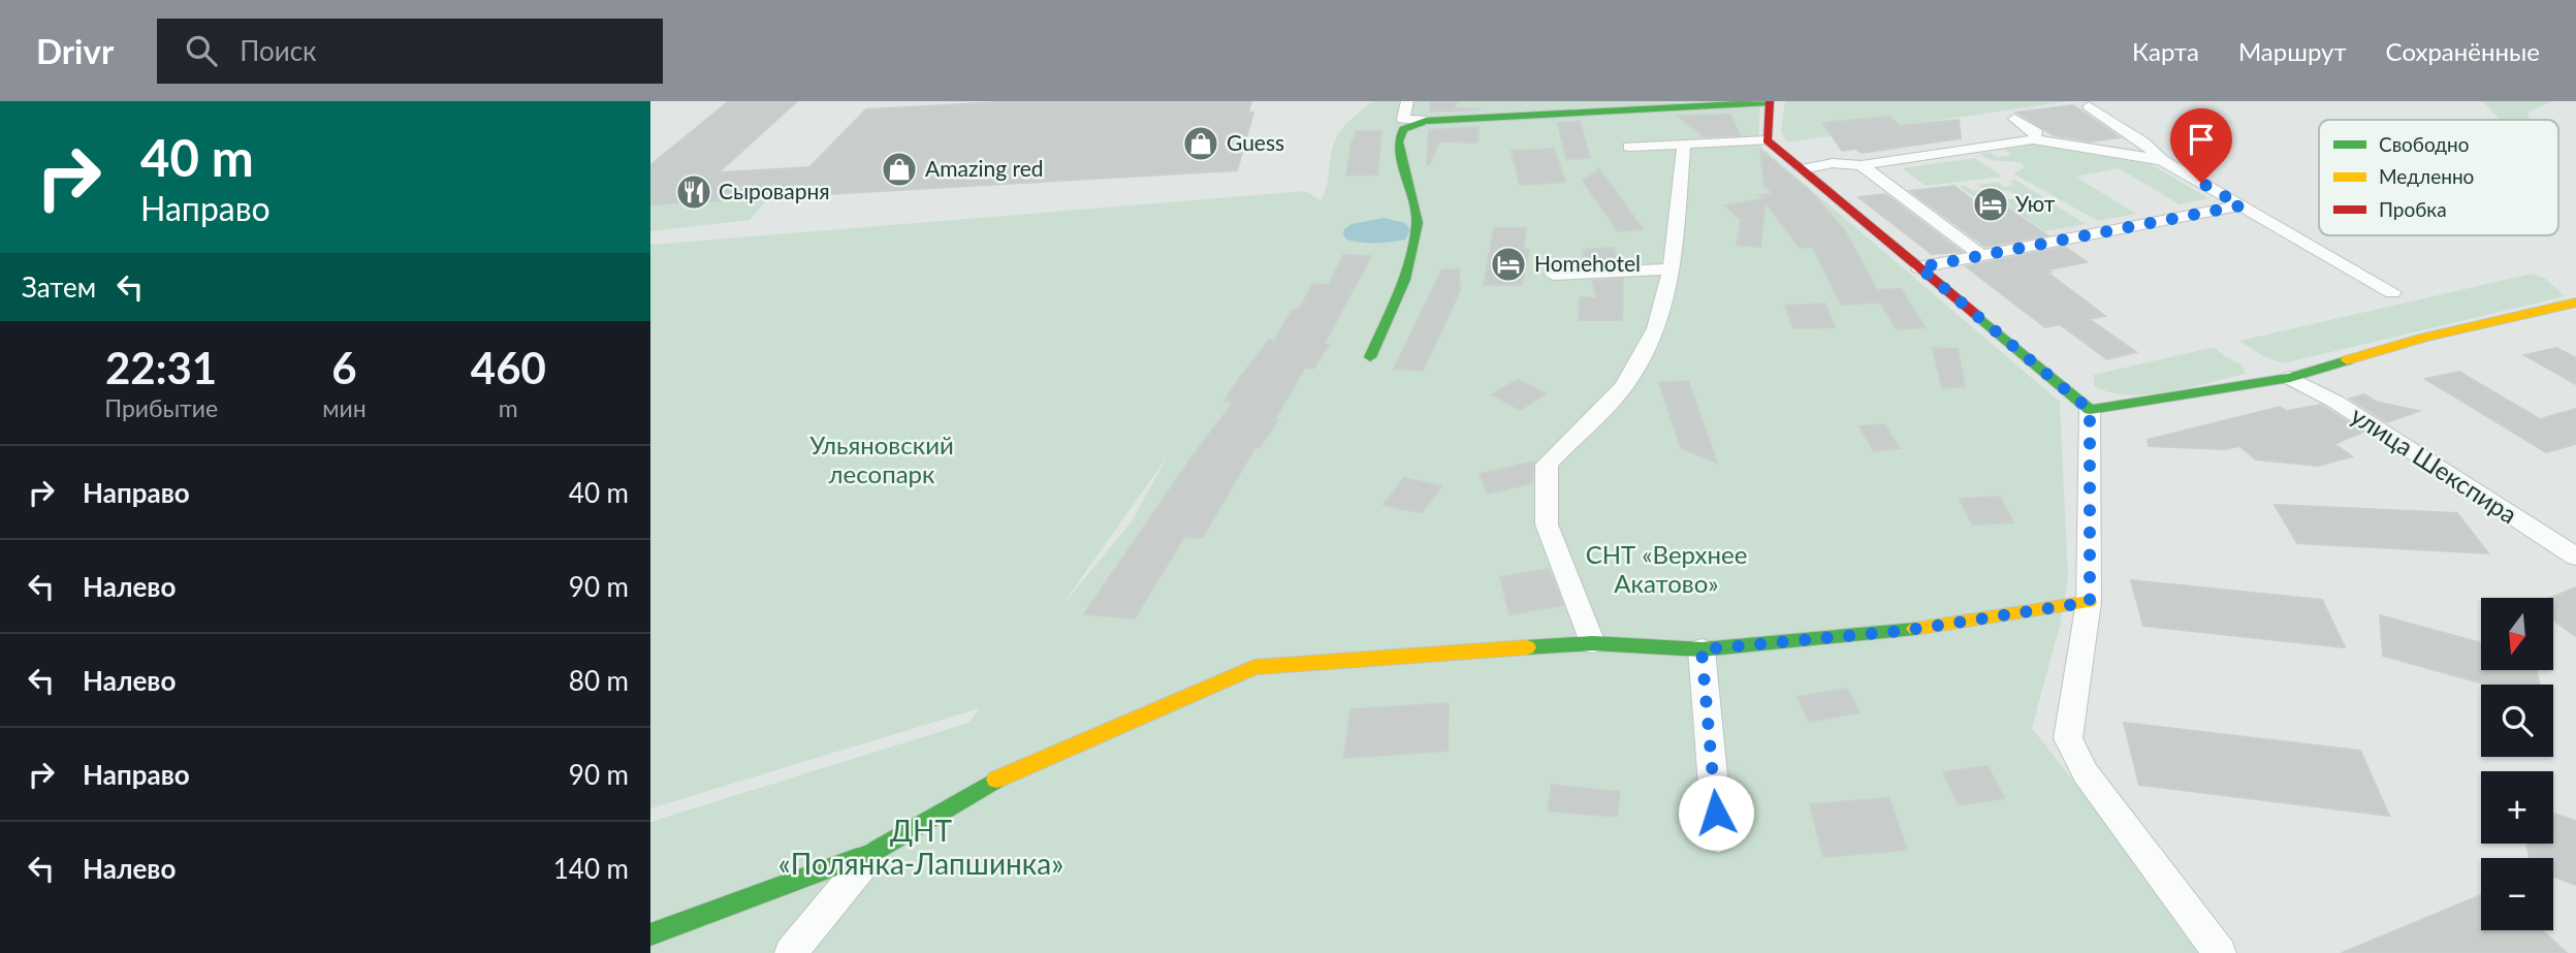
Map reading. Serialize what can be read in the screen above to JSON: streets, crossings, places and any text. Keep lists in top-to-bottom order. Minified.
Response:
{"streets":{"street":["улица Шекспира"]},"parks":["Ульяновский лесопарк","СНТ «Верхнее Акатово»","ДНТ «Полянка-Лапшинка»"],"places":{"shop":["Guess","Amazing red"],"restaurant":["Сыроварня"],"hotel":["Уют","Homehotel"]},"legend":["Свободно","Медленно","Пробка"],"north":"bottom","page":{"header":"Drivr","search":"Поиск","nav":["Карта","Маршрут","Сохранённые"],"turn":["40 m","Направо"],"then":"Затем","eta":["22:31","Прибытие","6","мин","460","m"],"list":[{"name":"Направо","value":"40 m"},{"name":"Налево","value":"90 m"},{"name":"Налево","value":"80 m"},{"name":"Направо","value":"90 m"},{"name":"Налево","value":"140 m"}],"map_buttons":["+","−"]}}
